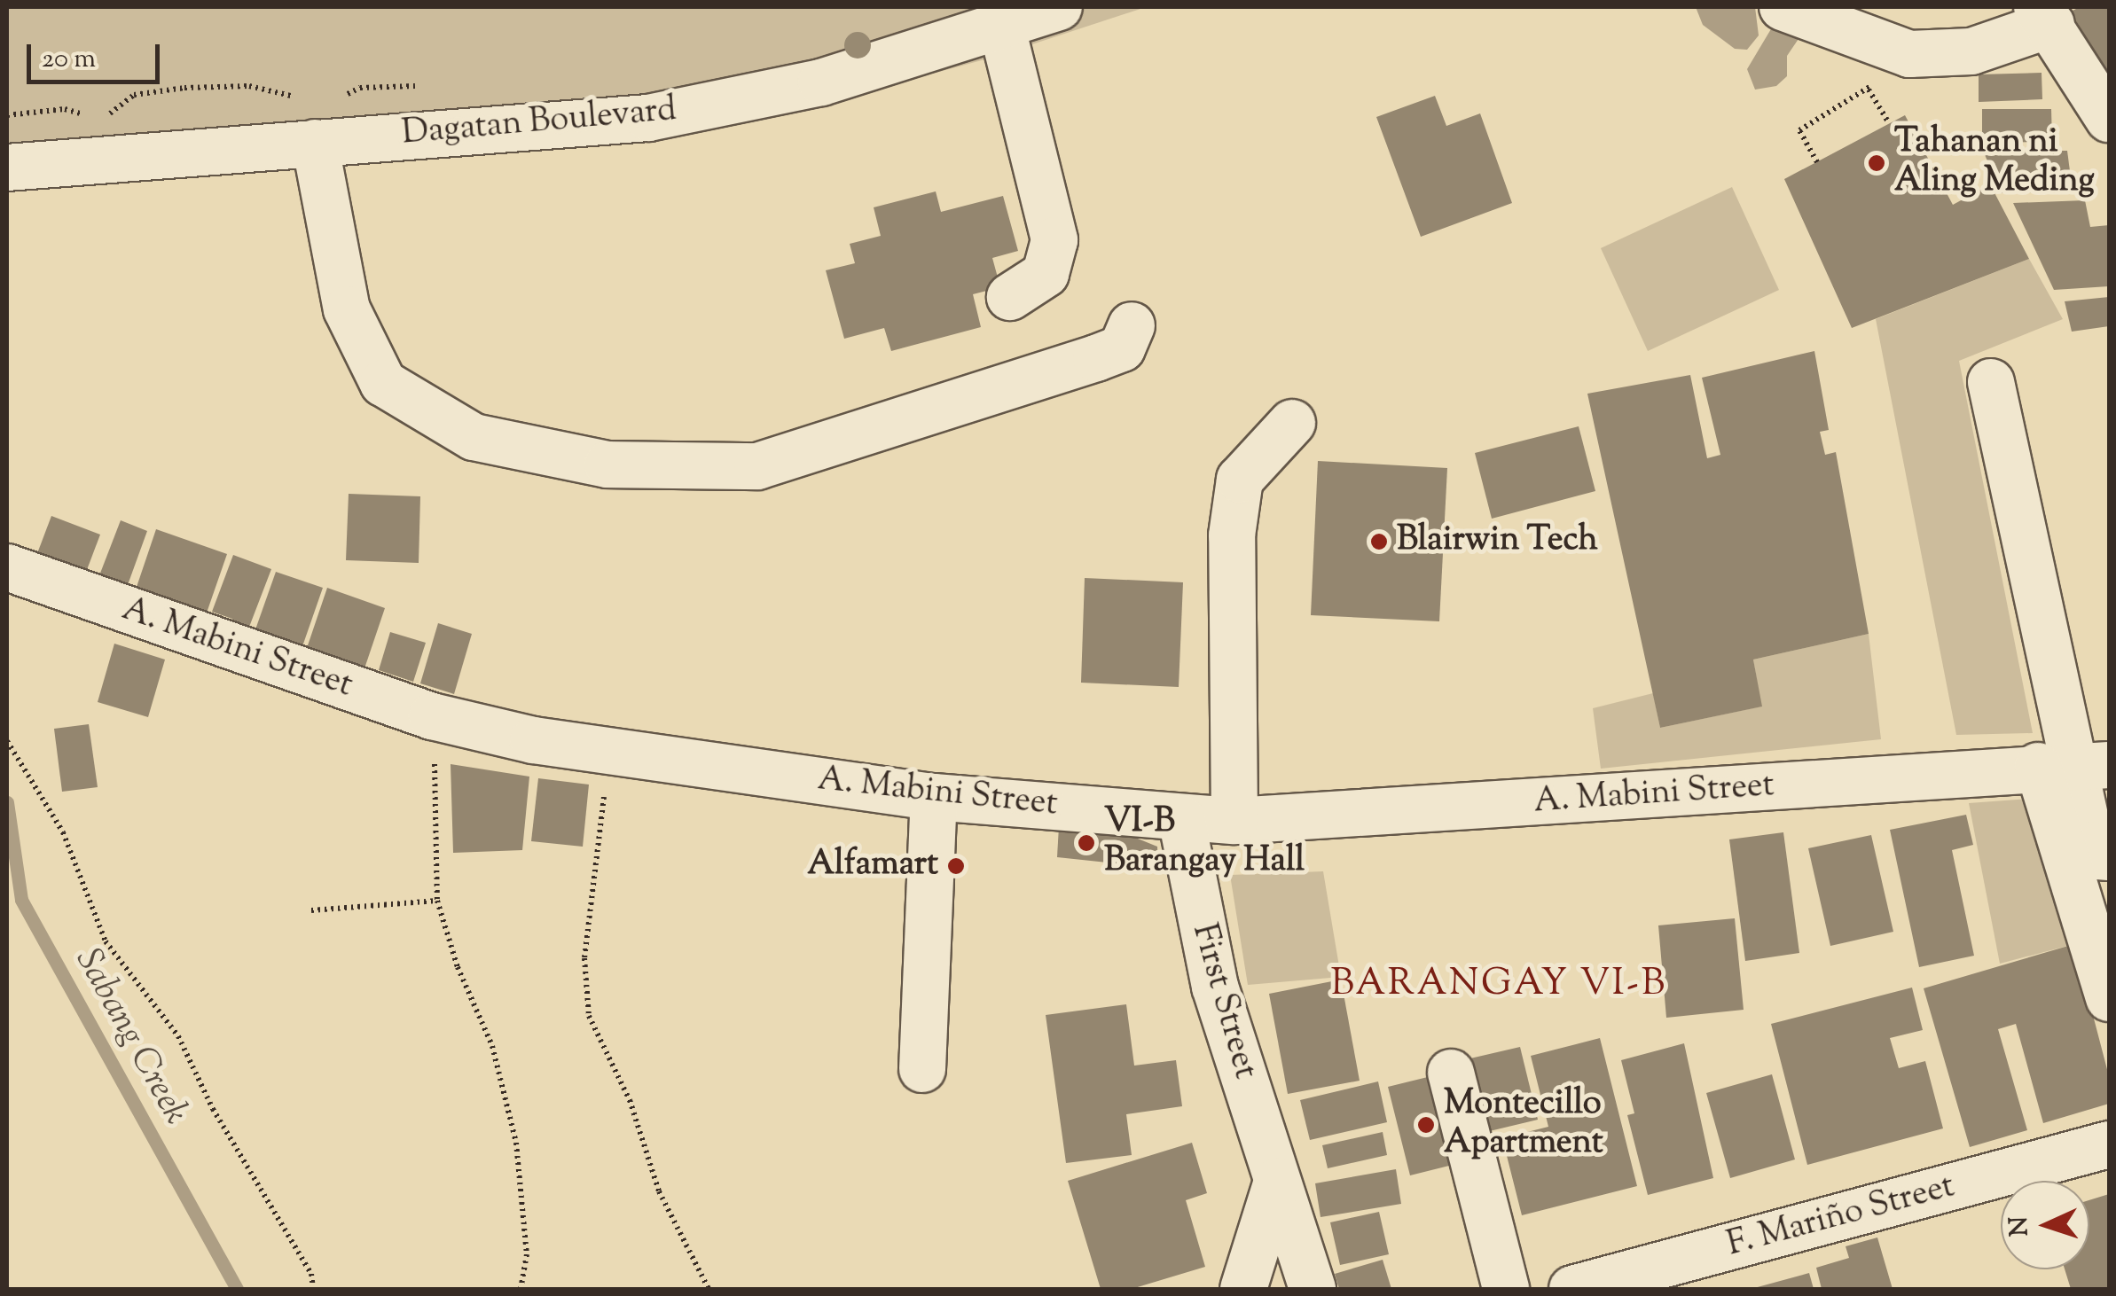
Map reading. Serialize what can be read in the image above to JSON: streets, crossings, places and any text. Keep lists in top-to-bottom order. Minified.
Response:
{"streets":{"street":["Dagatan Boulevard","A. Mabini Street","First Street","F. Mariño Street"]},"crossings":[["A. Mabini Street","First Street"]],"districts":["BARANGAY VI-B"],"water":["Sabang Creek"],"places":["Tahanan ni Aling Meding","Blairwin Tech","VI-B Barangay Hall","Alfamart","Montecillo Apartment"],"scale_bar":"20 m","north":"left"}
